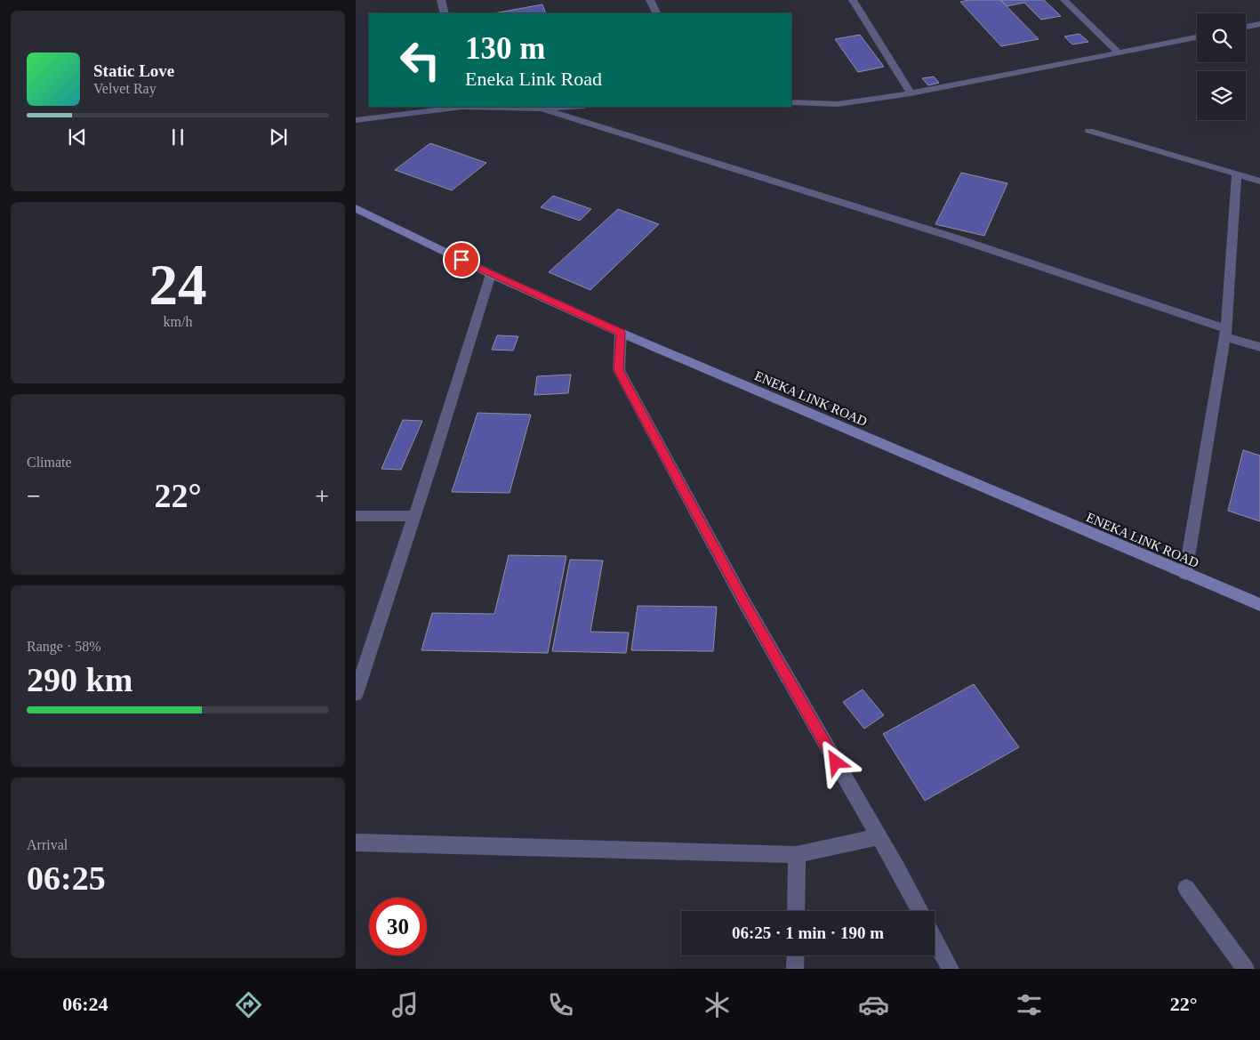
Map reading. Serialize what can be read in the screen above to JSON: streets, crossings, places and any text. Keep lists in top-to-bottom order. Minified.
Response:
{"streets":{"street":["ENEKA LINK ROAD"]},"page":{"turn":["130 m","Eneka Link Road"],"song":["Static Love","Velvet Ray"],"tile":[["24","km/h"],"Climate",["Range · 58%","290 km"],["Arrival","06:25"]],"heat":["−","22°","+"],"limit":"30","trip":"06:25 · 1 min · 190 m","tabs":["06:24","22°"]}}
